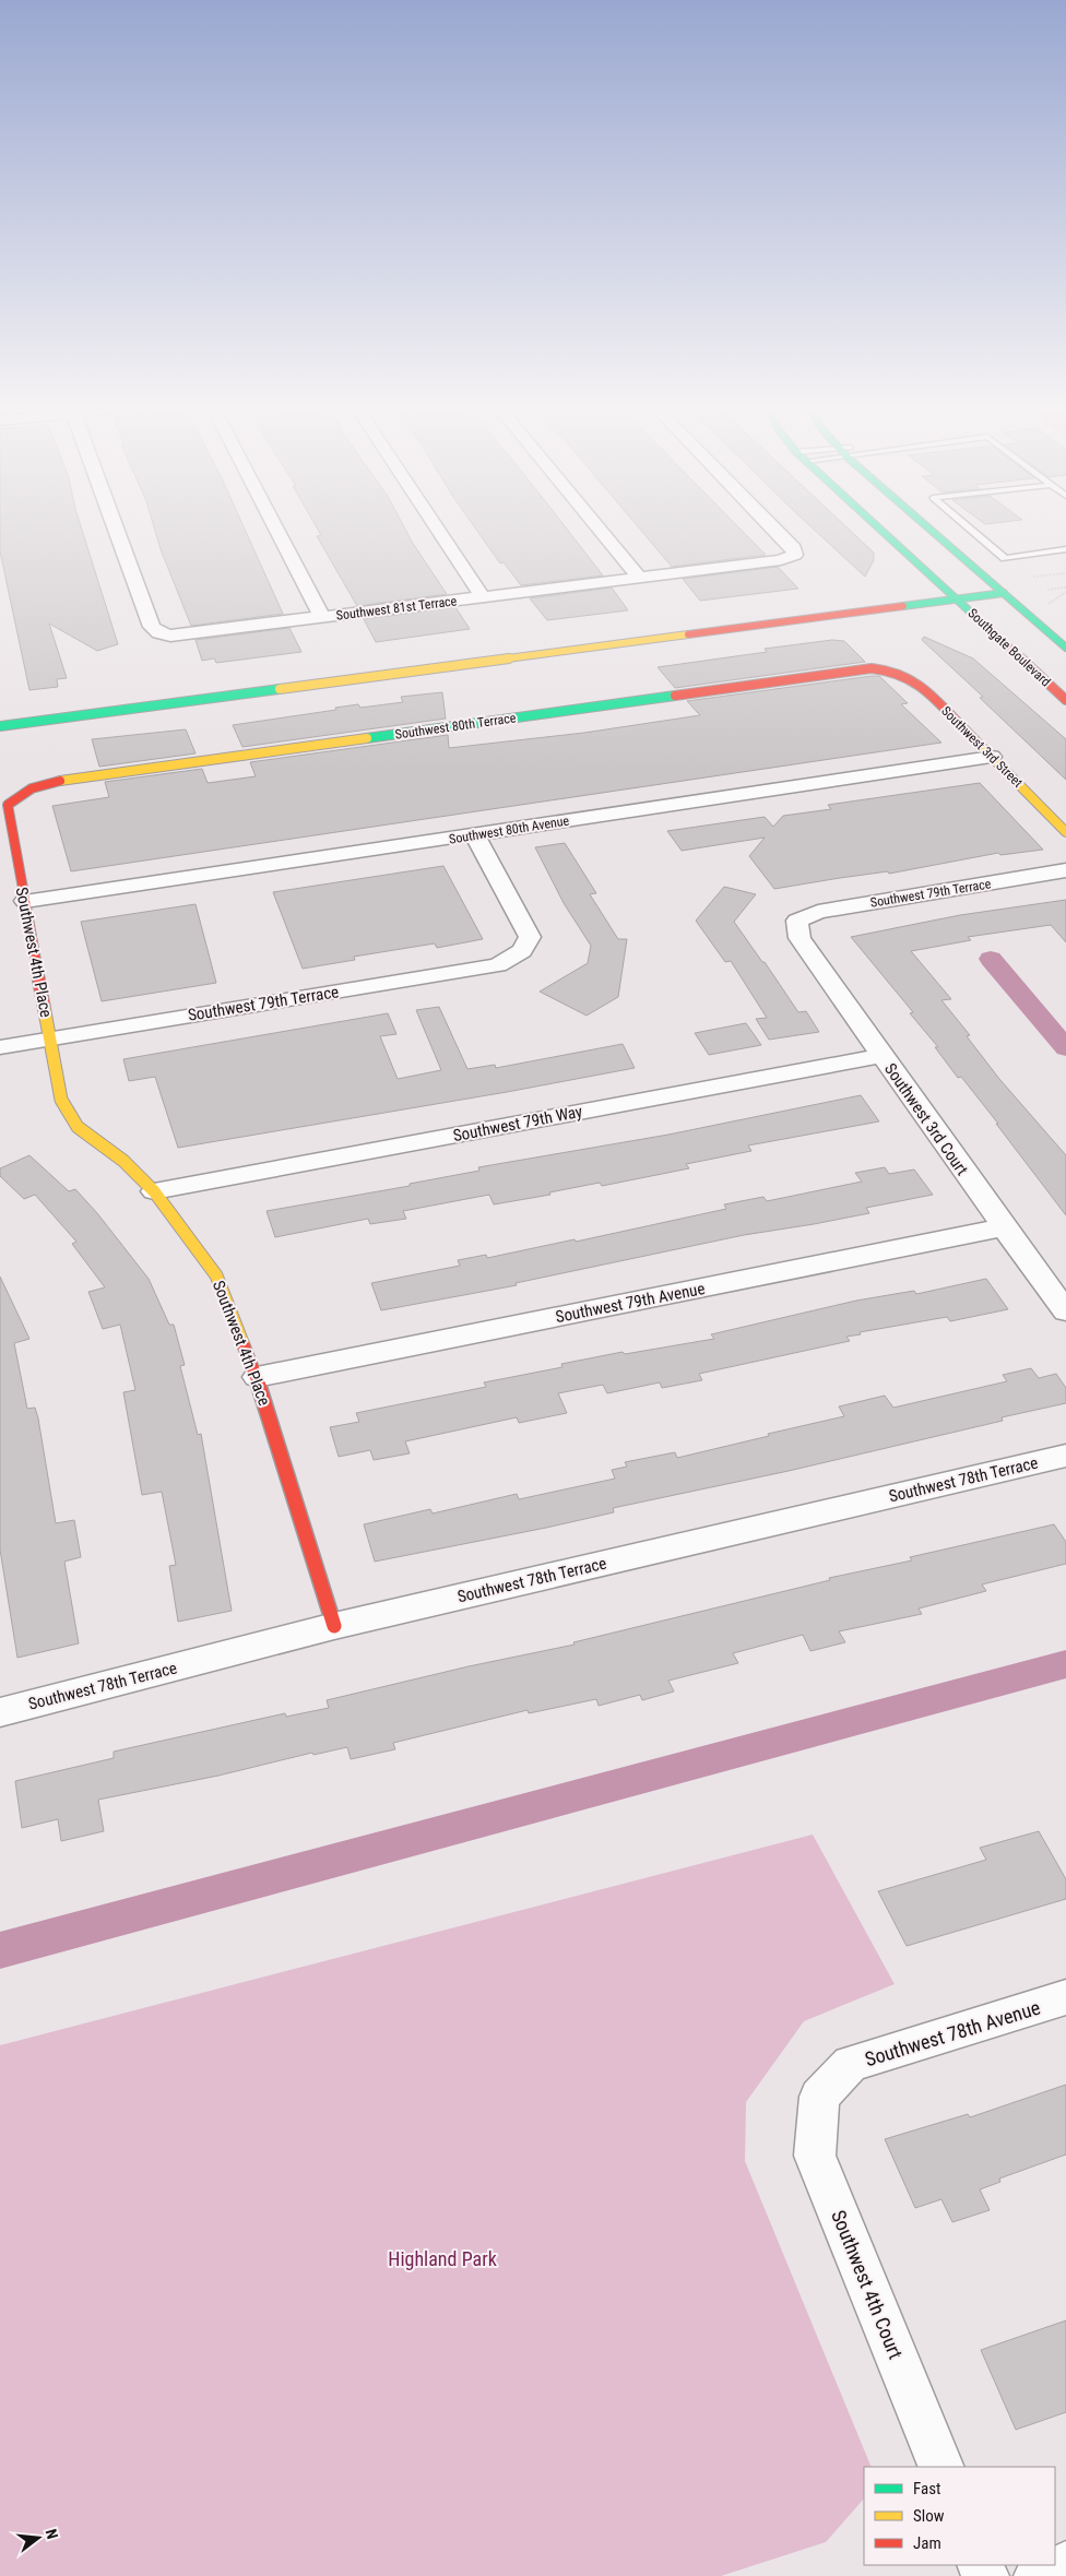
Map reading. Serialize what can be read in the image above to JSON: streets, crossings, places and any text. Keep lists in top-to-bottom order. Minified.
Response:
{"streets":{"street":["Southwest 81st Terrace","Southgate Boulevard","Southwest 80th Terrace","Southwest 3rd Street","Southwest 80th Avenue","Southwest 79th Terrace","Southwest 4th Place","Southwest 3rd Court","Southwest 79th Way","Southwest 79th Avenue","Southwest 78th Terrace","Southwest 78th Avenue","Southwest 4th Court"]},"crossings":[["Southwest 80th Terrace","Southwest 3rd Street"],["Southwest 80th Terrace","Southwest 4th Place"],["Southwest 3rd Street","Southwest 80th Avenue"],["Southwest 80th Avenue","Southwest 79th Terrace"],["Southwest 80th Avenue","Southwest 4th Place"],["Southwest 79th Terrace","Southwest 4th Place"],["Southwest 79th Terrace","Southwest 3rd Court"],["Southwest 4th Place","Southwest 79th Way"],["Southwest 4th Place","Southwest 79th Avenue"],["Southwest 4th Place","Southwest 78th Terrace"],["Southwest 3rd Court","Southwest 79th Way"],["Southwest 3rd Court","Southwest 79th Avenue"],["Southwest 78th Avenue","Southwest 4th Court"]],"parks":["Highland Park"],"legend":["Fast","Slow","Jam"],"north":"right"}
